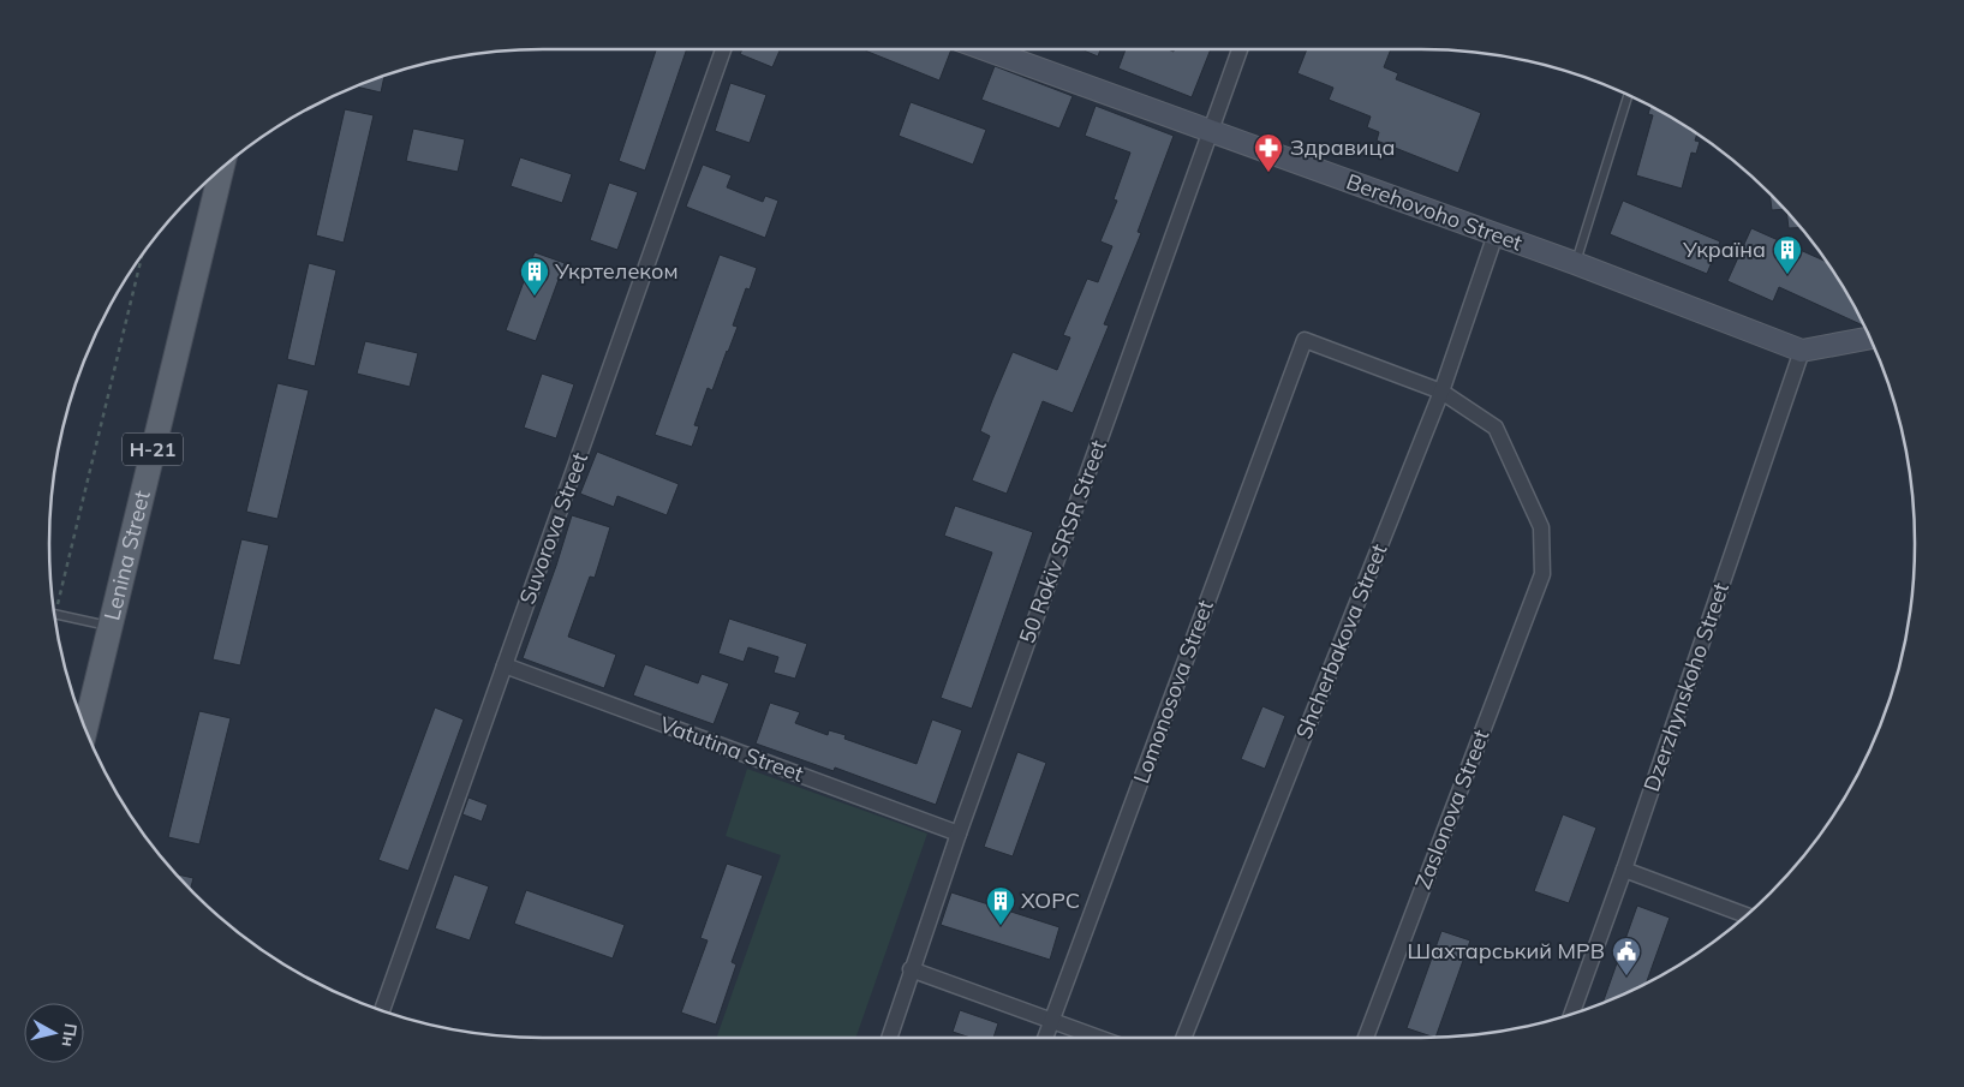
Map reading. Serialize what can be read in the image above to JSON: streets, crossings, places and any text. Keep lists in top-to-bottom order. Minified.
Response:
{"streets":{"main road":["Н-21","Lenina Street"],"street":["Berehovoho Street","Suvorova Street","50 Rokiv SRSR Street","Shcherbakova Street","Dzerzhynskoho Street","Lomonosova Street","Vatutina Street","Zaslonova Street"]},"crossings":[["Berehovoho Street","50 Rokiv SRSR Street"],["Berehovoho Street","Shcherbakova Street"],["Berehovoho Street","Dzerzhynskoho Street"],["Suvorova Street","Vatutina Street"],["50 Rokiv SRSR Street","Vatutina Street"],["Shcherbakova Street","Lomonosova Street"],["Shcherbakova Street","Zaslonova Street"],["Lomonosova Street","Zaslonova Street"]],"places":{"pharmacy":["Здравица"],"building":["Україна","Укртелеком","ХОРС"],"public building":["Шахтарський МРВ"]},"north":"right"}
